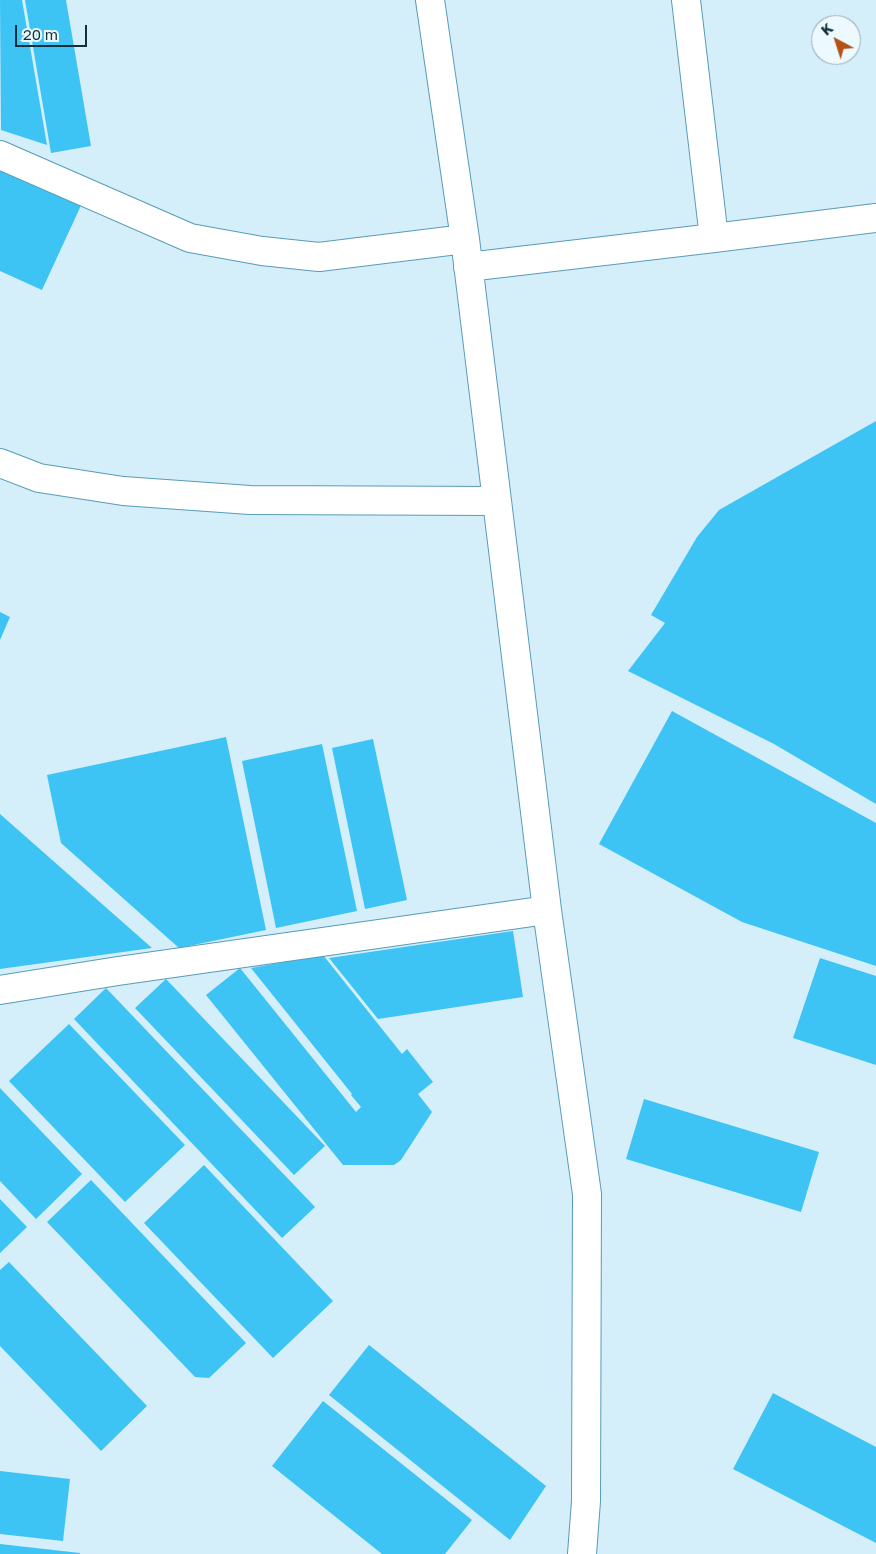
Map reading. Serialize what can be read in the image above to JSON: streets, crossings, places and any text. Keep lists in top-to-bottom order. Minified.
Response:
{"scale_bar":"20 m","north":"top left"}
